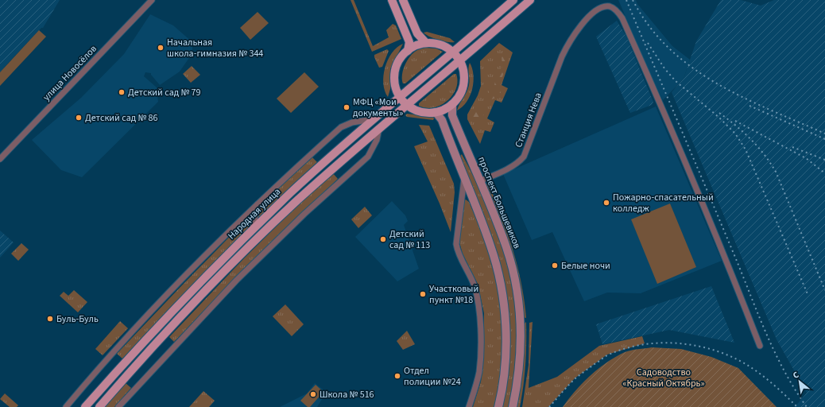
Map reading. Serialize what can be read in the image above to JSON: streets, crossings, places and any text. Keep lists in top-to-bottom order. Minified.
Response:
{"streets":{"main road":["проспект Большевиков","Народная улица"],"street":["улица Новосёлов","Станция Нева"]},"crossings":[["Станция Нева","проспект Большевиков"]],"parks":["Садоводство «Красный Октябрь»"],"places":["Начальная школа-гимназия № 344","Детский сад № 79","МФЦ «Мои документы»","Детский сад № 86","Пожарно-спасательный колледж","Детский сад № 113","Белые ночи","Участковый пункт №18","Буль-Буль","Отдел полиции №24","Школа № 516"],"north":"top left"}
